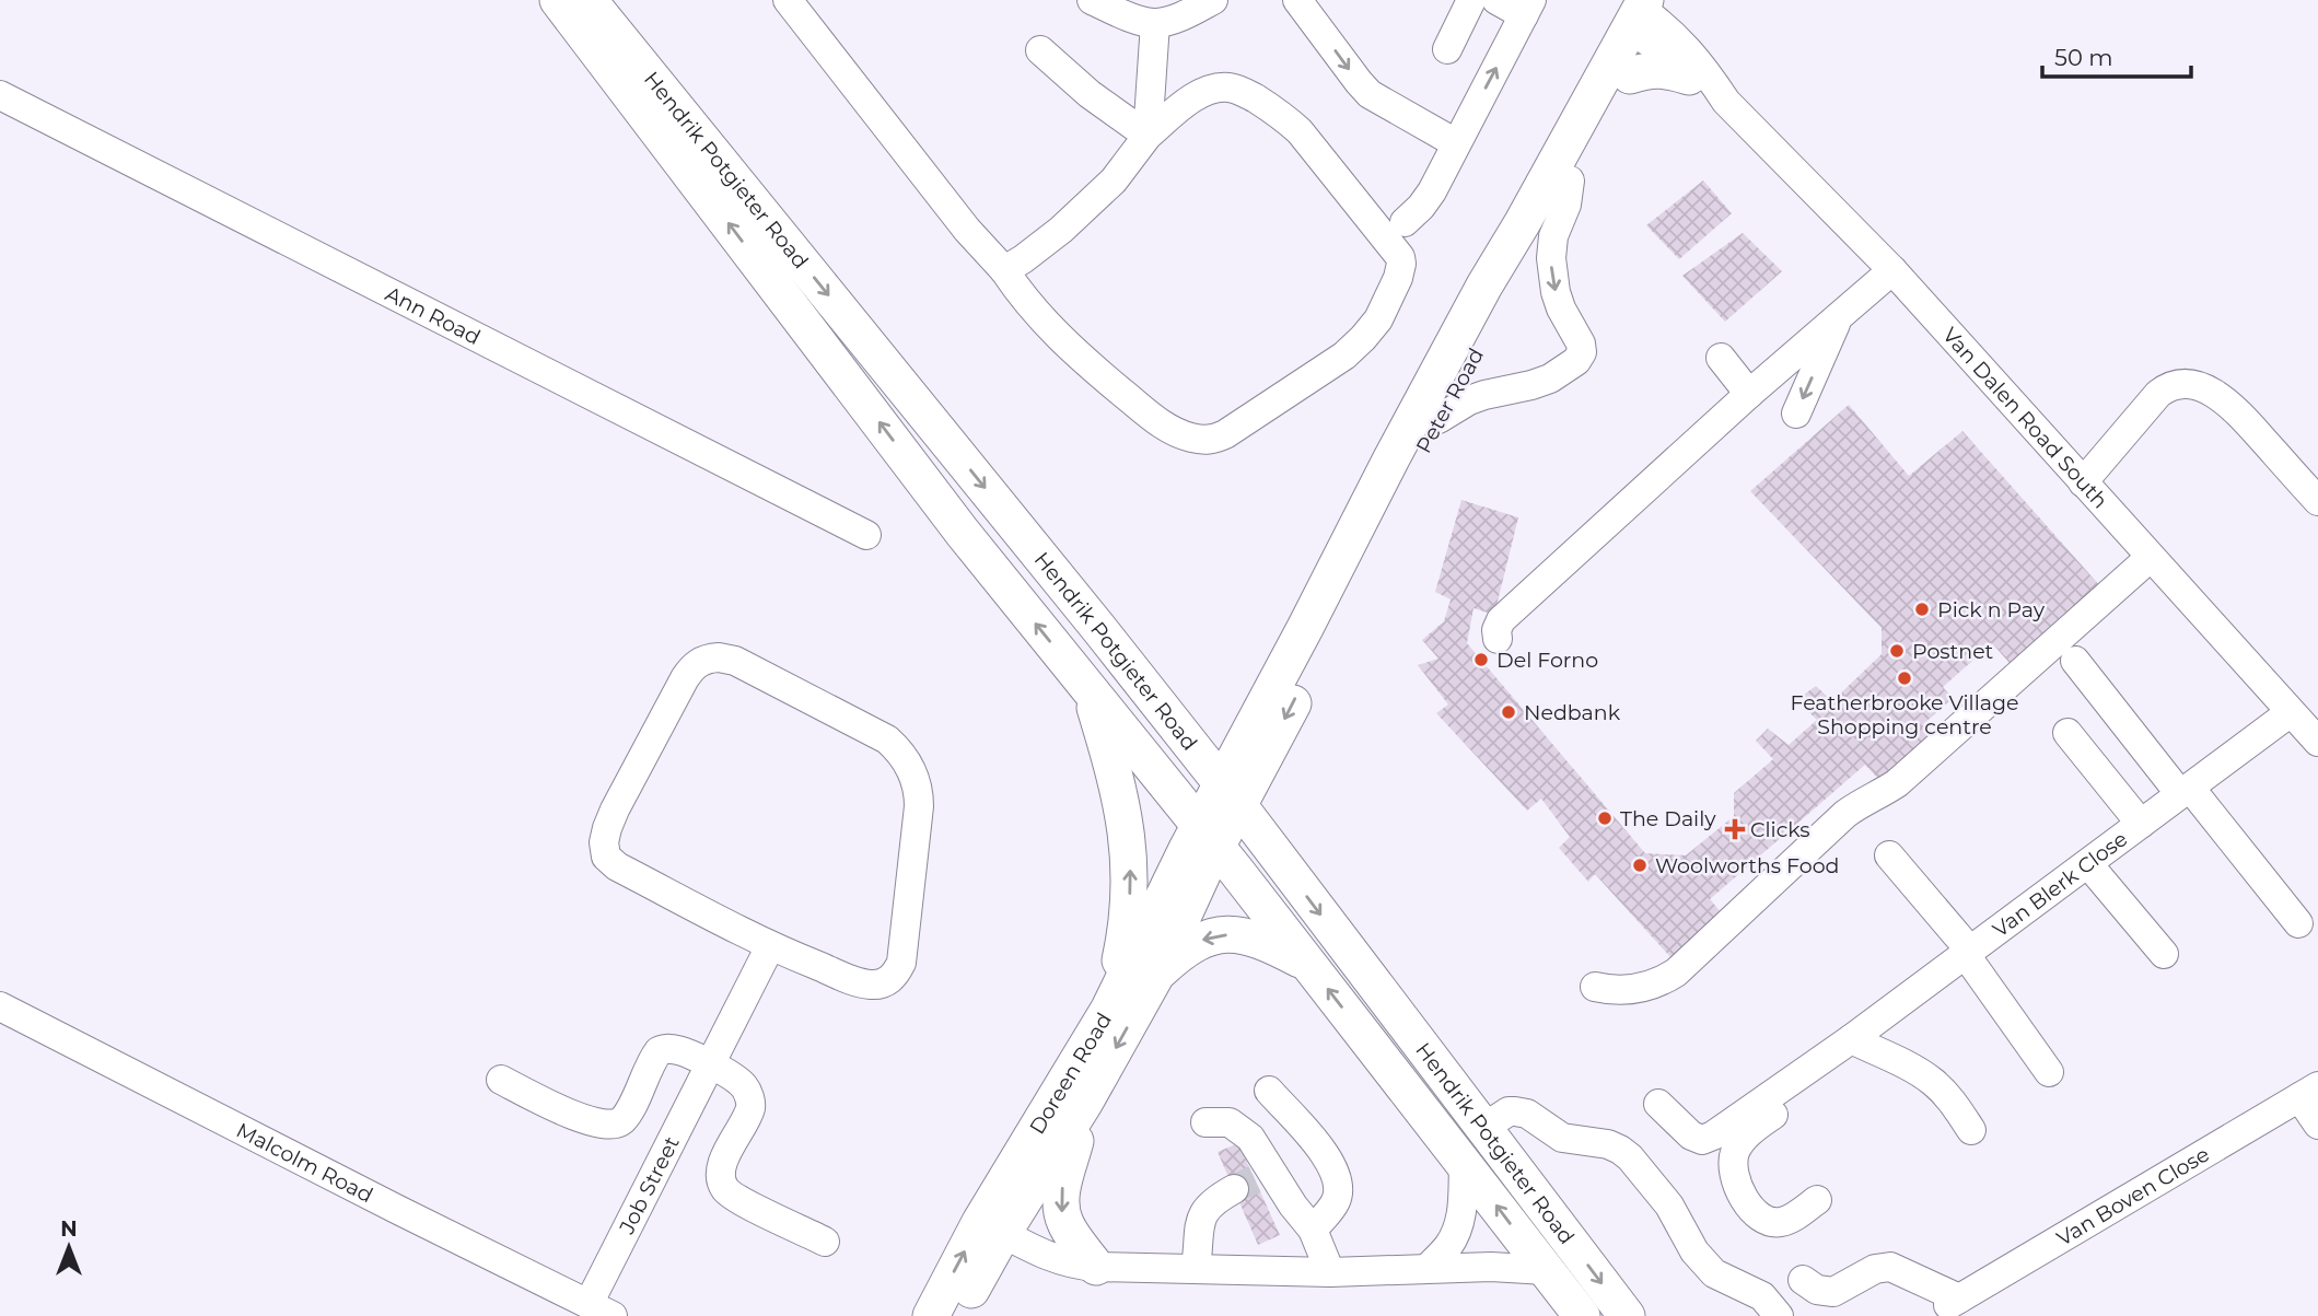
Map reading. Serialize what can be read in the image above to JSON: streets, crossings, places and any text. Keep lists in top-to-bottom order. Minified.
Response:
{"streets":{"main road":["Hendrik Potgieter Road","Peter Road","Doreen Road"],"street":["Ann Road","Van Dalen Road South","Van Blerk Close","Malcolm Road","Job Street","Van Boven Close"]},"crossings":[["Hendrik Potgieter Road","Peter Road"],["Hendrik Potgieter Road","Doreen Road"],["Peter Road","Van Dalen Road South"],["Van Dalen Road South","Van Blerk Close"],["Malcolm Road","Job Street"]],"places":{"other":["Pick n Pay","Postnet","Del Forno","Featherbrooke Village Shopping centre","Nedbank","The Daily","Woolworths Food"],"health":["Clicks"]},"scale_bar":"50 m","north":"top"}
